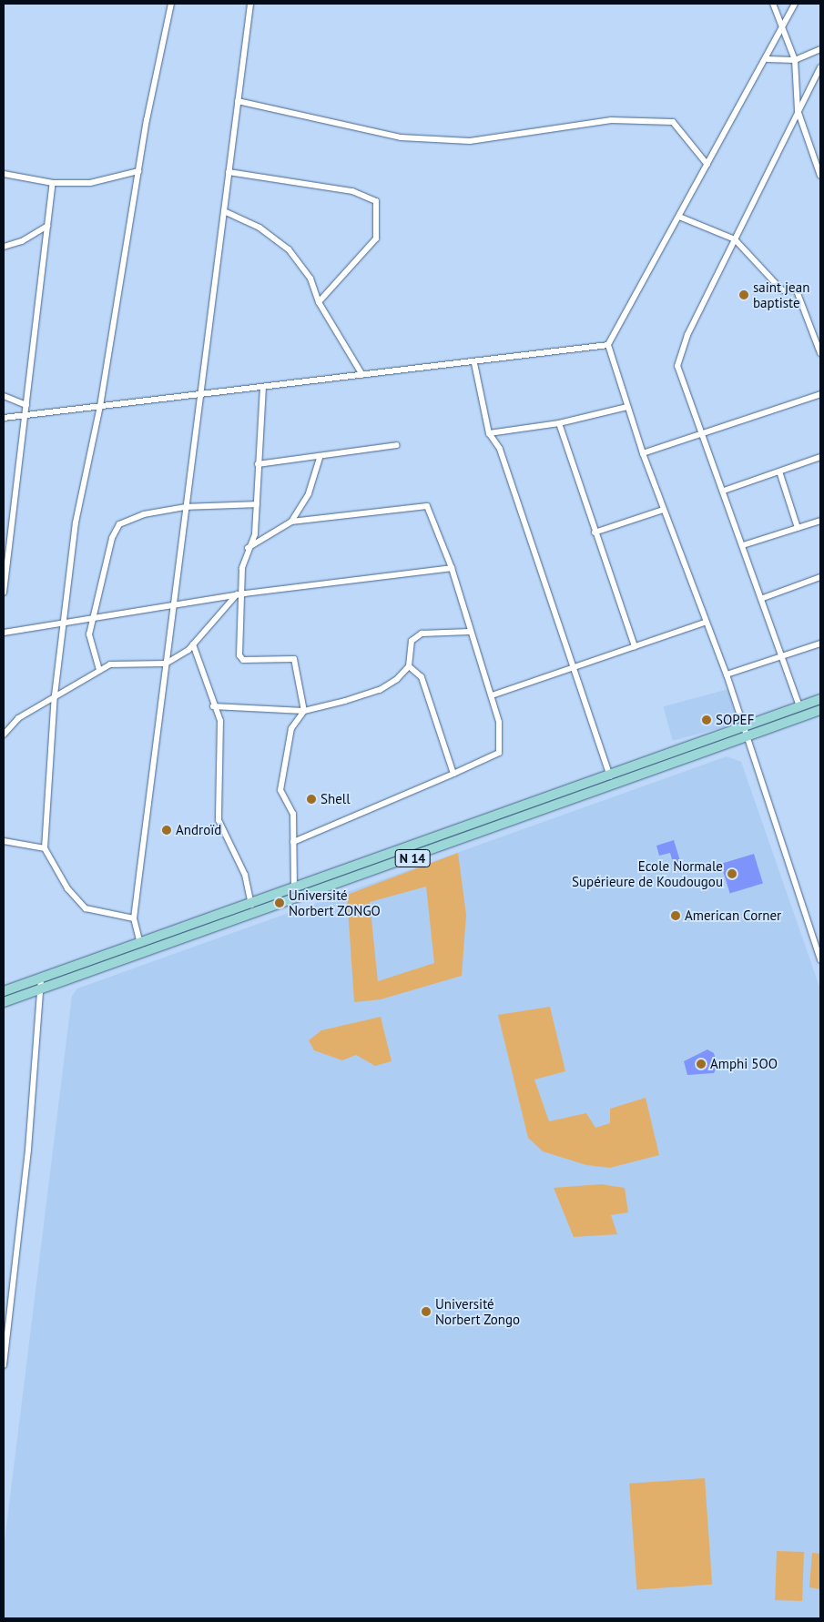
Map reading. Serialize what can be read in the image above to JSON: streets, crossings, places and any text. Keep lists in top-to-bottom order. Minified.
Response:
{"streets":{"main road":["N 14"]},"places":["saint jean baptiste","SOPEF","Shell","Androïd","Ecole Normale Supérieure de Koudougou","Université Norbert ZONGO","American Corner","Amphi 5OO","Université Norbert Zongo"]}
